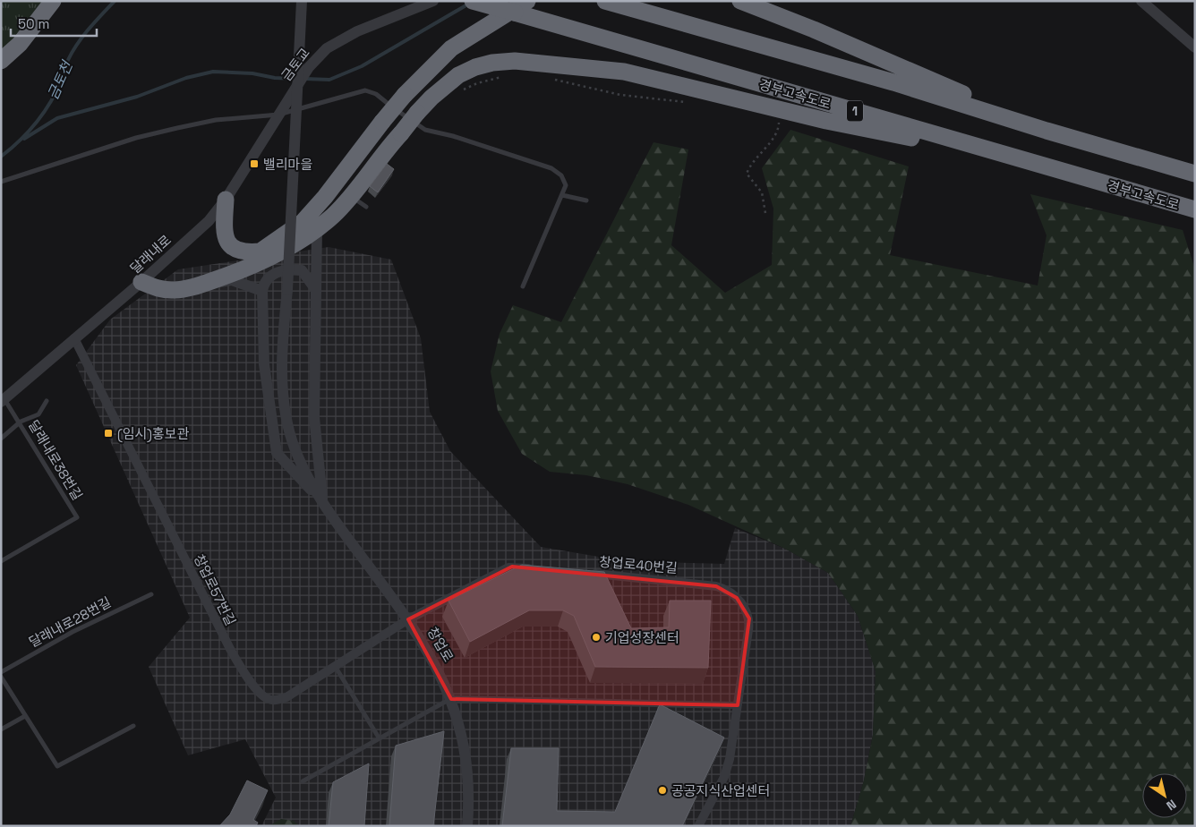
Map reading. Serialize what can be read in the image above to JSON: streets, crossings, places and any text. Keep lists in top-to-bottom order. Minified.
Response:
{"streets":{"highway":["경부고속도로","1"],"street":["금토교","달래내로","창업로40번길","창업로57번길","창업로"],"lane":["달래내로38번길","달래내로28번길"]},"crossings":[["금토교","달래내로"],["달래내로","달래내로38번길"],["달래내로","창업로57번길"],["창업로57번길","창업로"]],"water":["금토천"],"places":{"transit":["밸리마을","(임시)홍보관"],"other":["기업성장센터","공공지식산업센터"]},"scale_bar":"50 m","north":"bottom right"}
